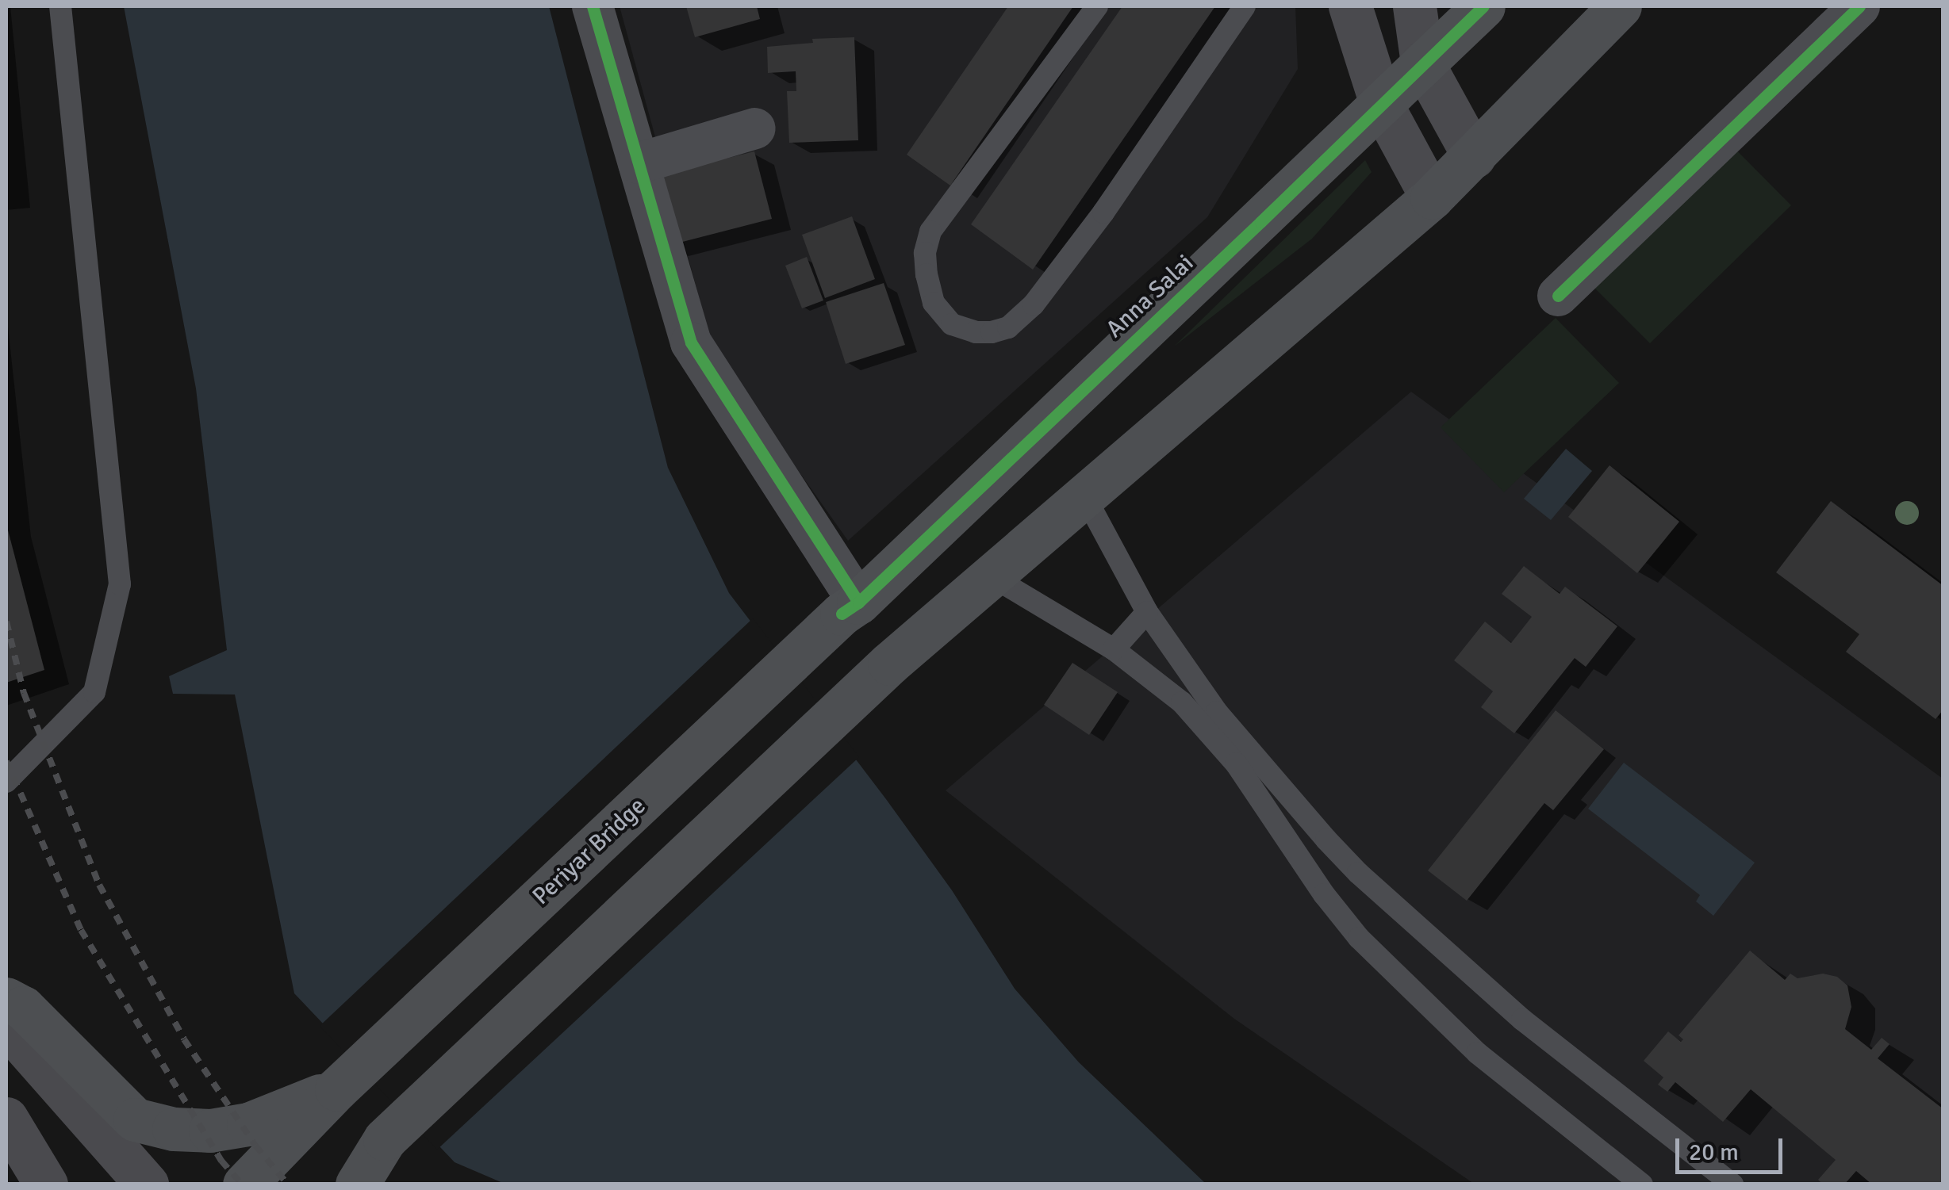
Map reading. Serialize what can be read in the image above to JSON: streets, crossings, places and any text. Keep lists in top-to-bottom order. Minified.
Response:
{"streets":{"main road":["Anna Salai","Periyar Bridge"]},"crossings":[["Anna Salai","Periyar Bridge"]],"scale_bar":"20 m"}
